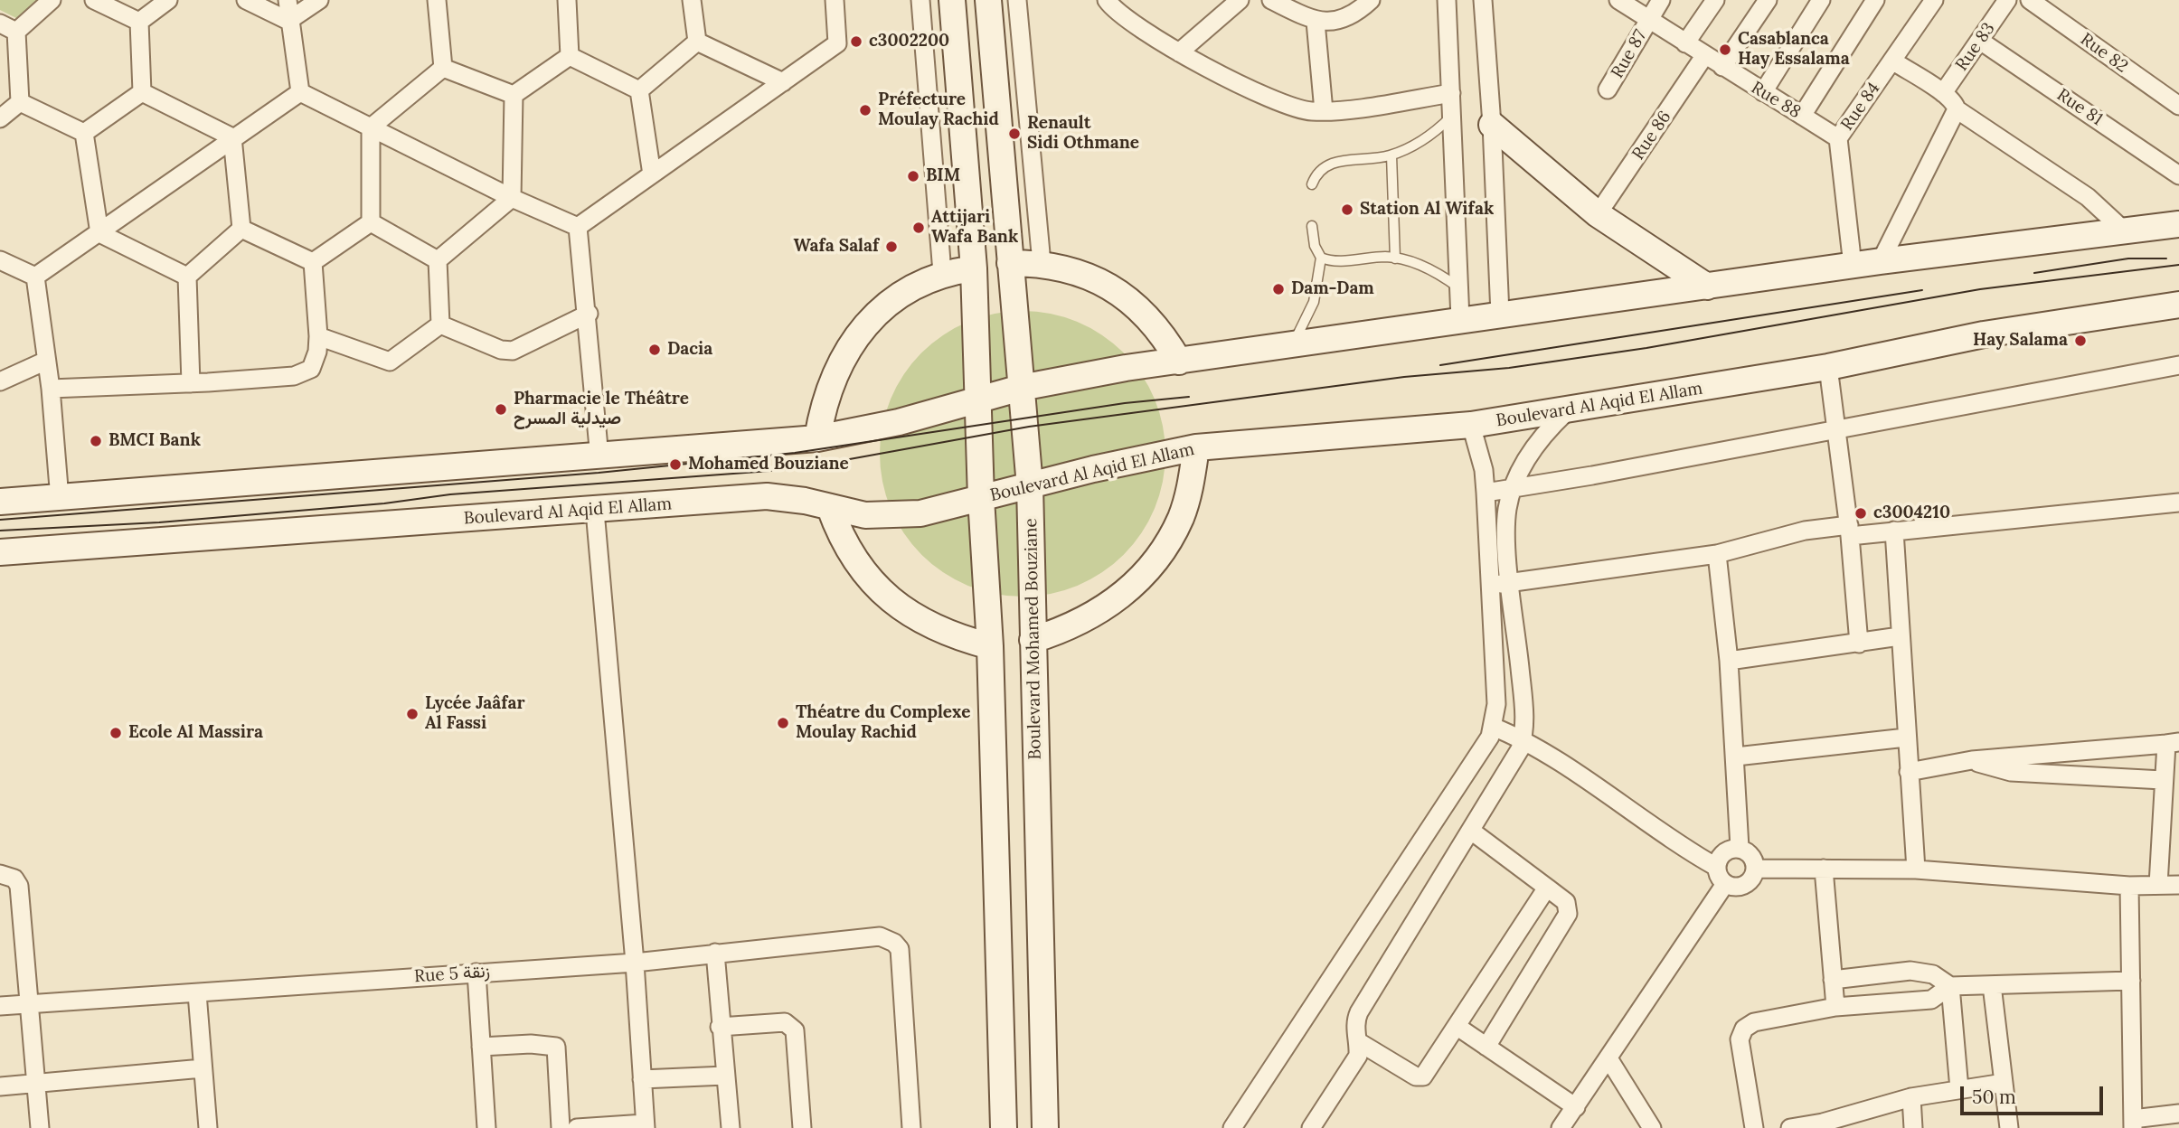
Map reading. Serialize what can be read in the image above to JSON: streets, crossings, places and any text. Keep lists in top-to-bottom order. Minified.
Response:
{"streets":{"main road":["Boulevard Al Aqid El Allam","Boulevard Mohamed Bouziane"],"street":["Rue 83","Rue 82","Rue 87","Rue 88","Rue 84","Rue 81","Rue 86","Rue 5 زنقة"]},"crossings":[["Rue 83","Rue 81"],["Rue 87","Rue 88"],["Rue 88","Rue 84"],["Rue 88","Rue 86"],["Boulevard Al Aqid El Allam","Boulevard Mohamed Bouziane"]],"places":["c3002200","Casablanca Hay Essalama","Préfecture Moulay Rachid","Renault Sidi Othmane","BIM","Station Al Wifak","Attijari Wafa Bank","Wafa Salaf","Dam-Dam","Hay Salama","Dacia","Pharmacie le Théâtre صيدلية المسرح","BMCI Bank","Mohamed Bouziane","c3004210","Lycée Jaâfar Al Fassi","Théatre du Complexe Moulay Rachid","Ecole Al Massira"],"scale_bar":"50 m"}
